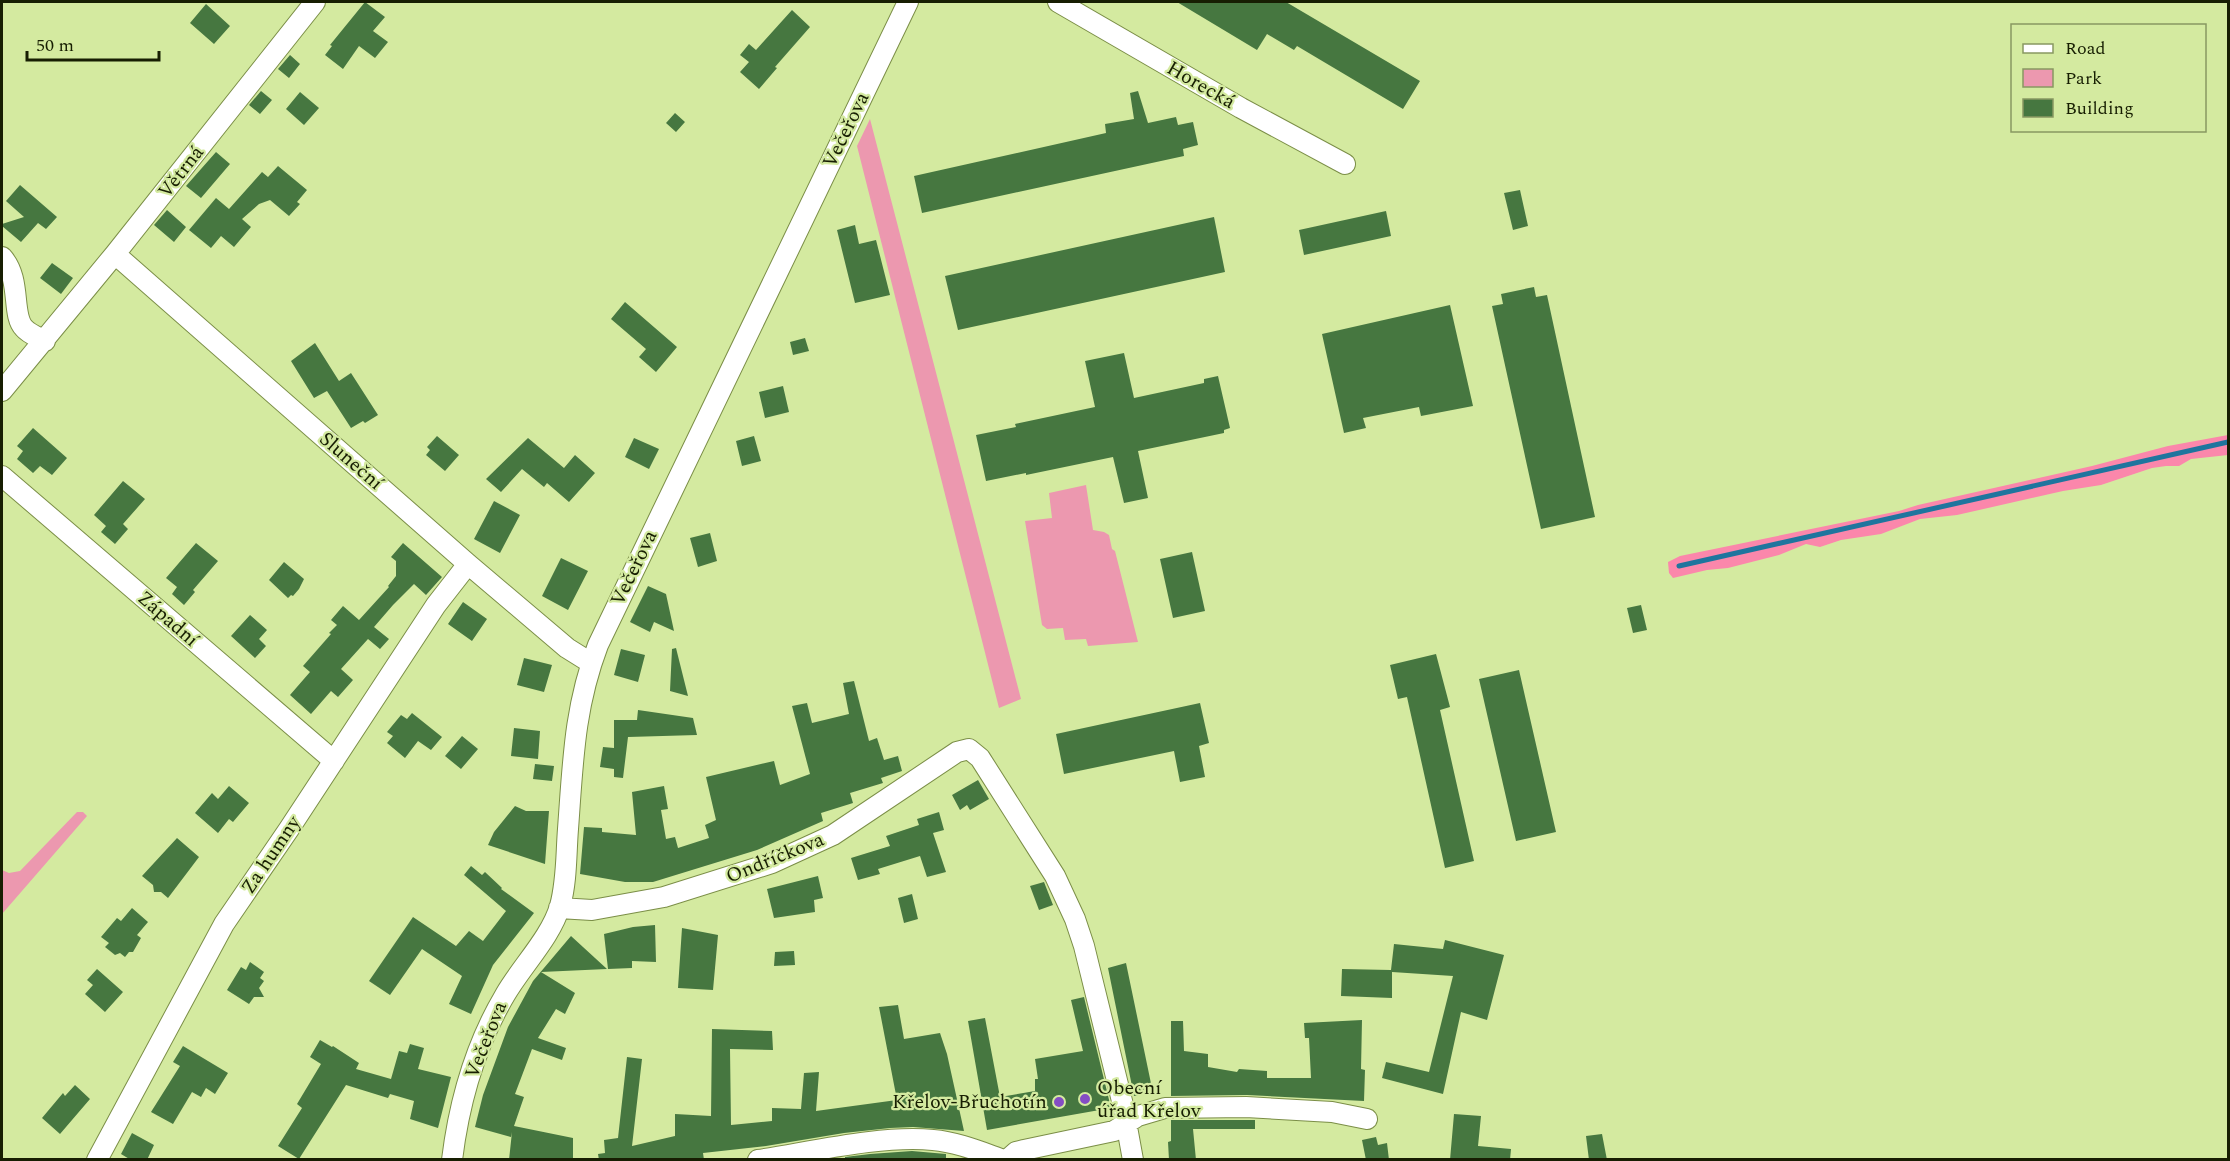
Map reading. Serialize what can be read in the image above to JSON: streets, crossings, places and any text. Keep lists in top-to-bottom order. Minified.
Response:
{"streets":{"street":["Horecká","Večeřova","Větrná","Sluneční","Západní","Za humny","Ondříčkova"]},"crossings":[["Večeřova","Sluneční"],["Večeřova","Ondříčkova"],["Větrná","Sluneční"],["Sluneční","Za humny"],["Západní","Za humny"]],"places":["Obecní úřad Křelov","Křelov-Břuchotín"],"legend":["Road","Park","Building"],"scale_bar":"50 m"}
